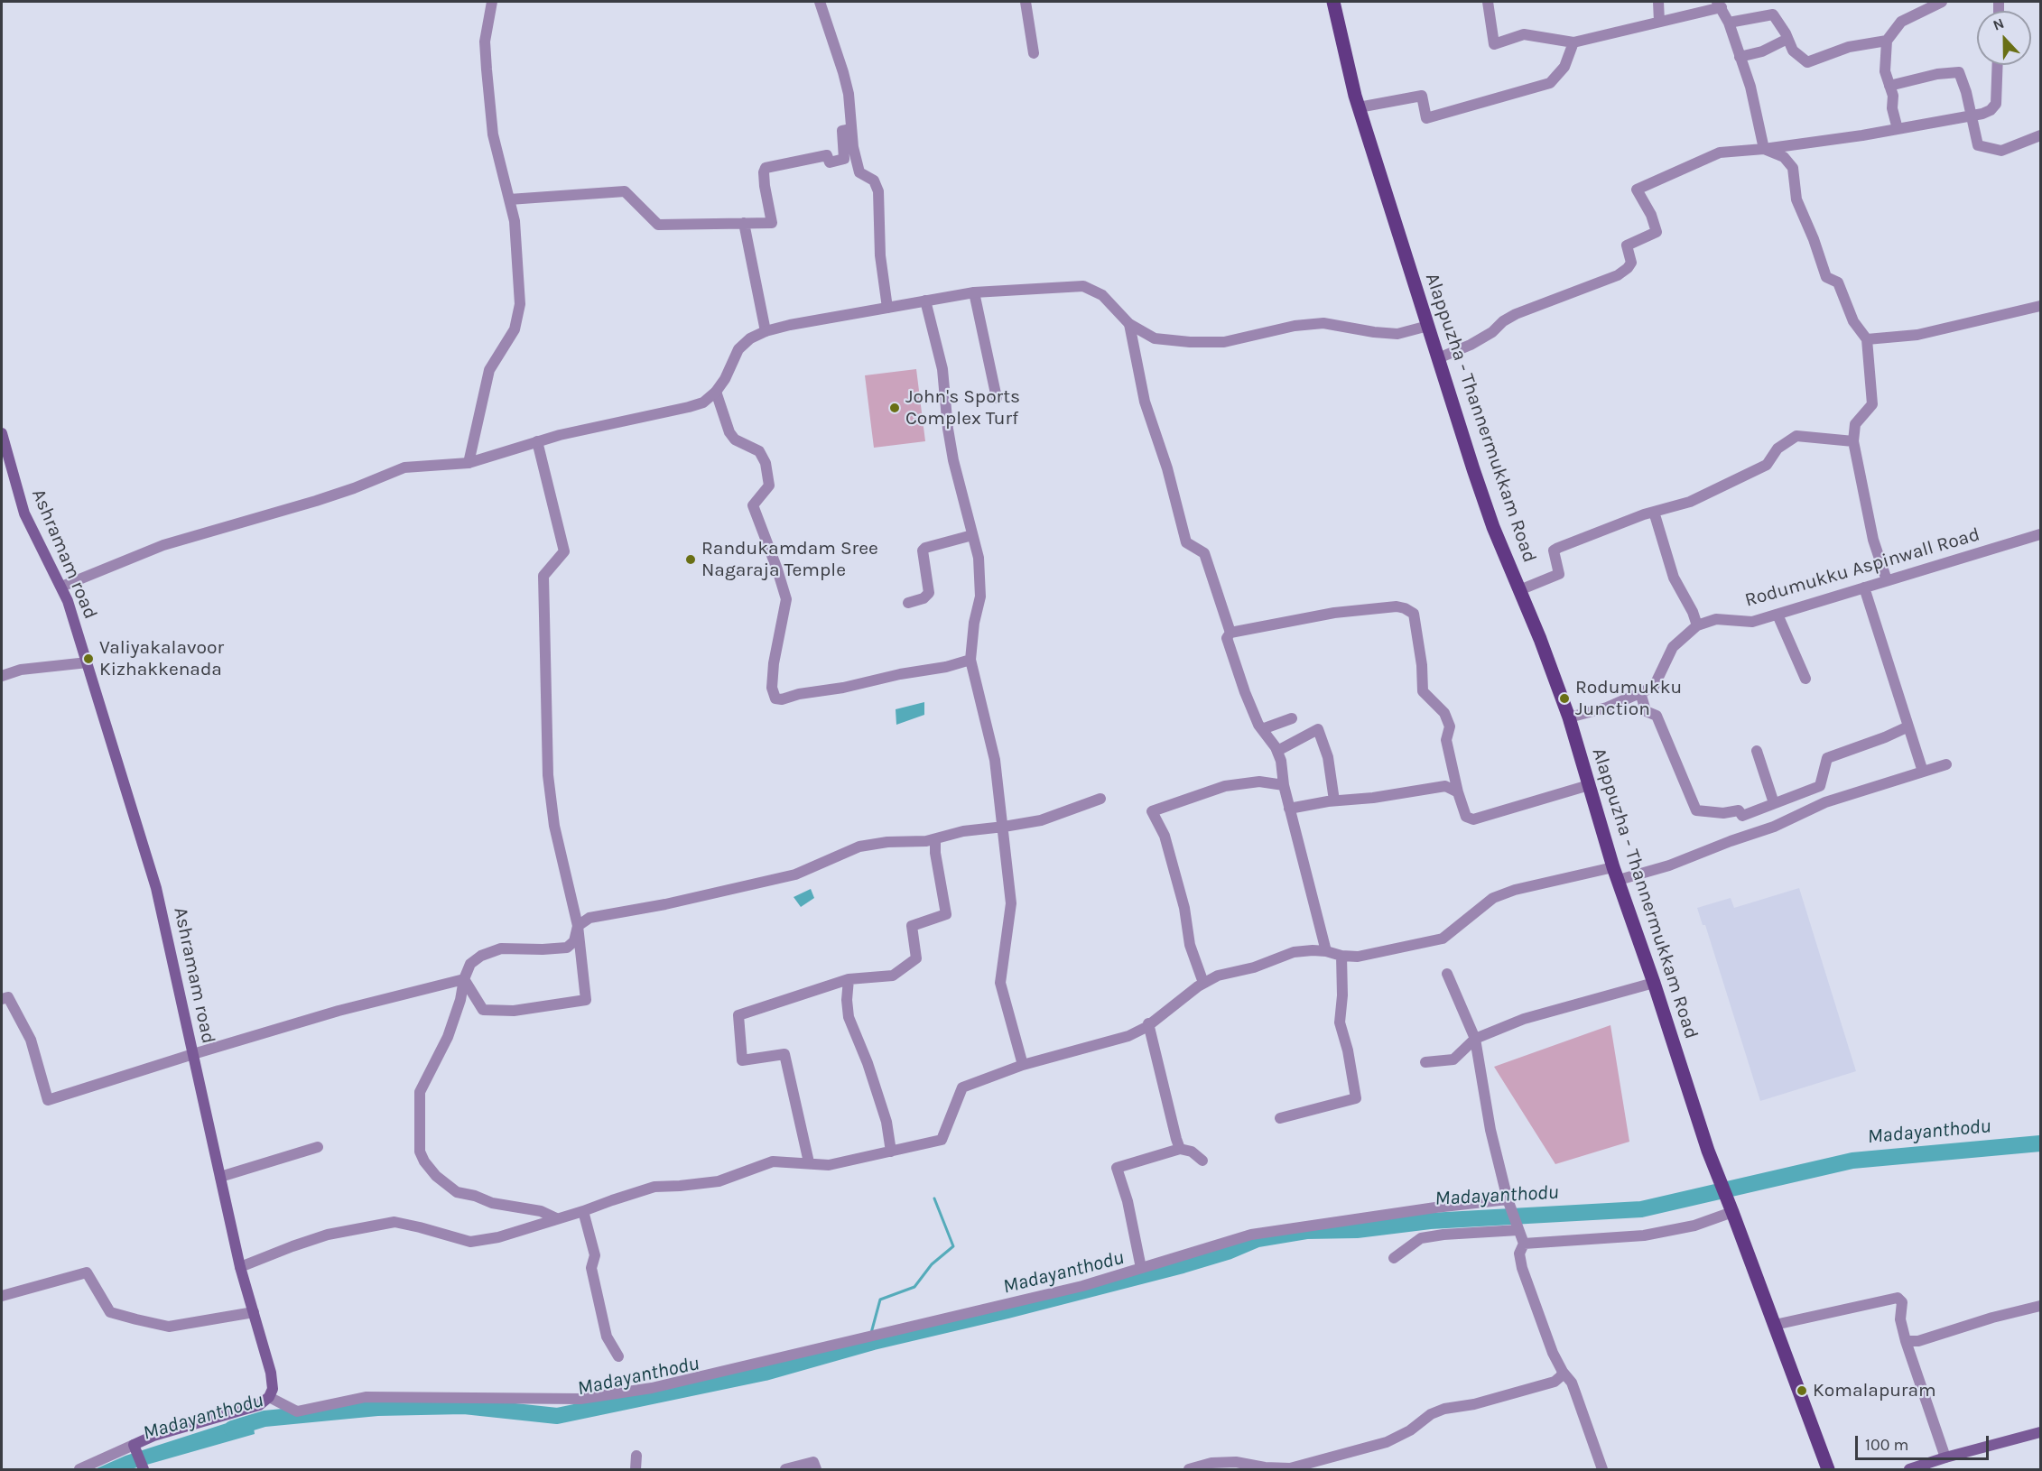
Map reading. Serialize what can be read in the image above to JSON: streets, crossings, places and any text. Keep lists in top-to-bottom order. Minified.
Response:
{"streets":{"main road":["Alappuzha - Thannermukkam Road","Ashramam road"],"street":["Rodumukku Aspinwall Road"]},"crossings":[["Alappuzha - Thannermukkam Road","Rodumukku Aspinwall Road"]],"water":["Madayanthodu"],"places":["John's Sports Complex Turf","Randukamdam Sree Nagaraja Temple","Valiyakalavoor Kizhakkenada","Rodumukku Junction","Komalapuram"],"scale_bar":"100 m","north":"top"}
